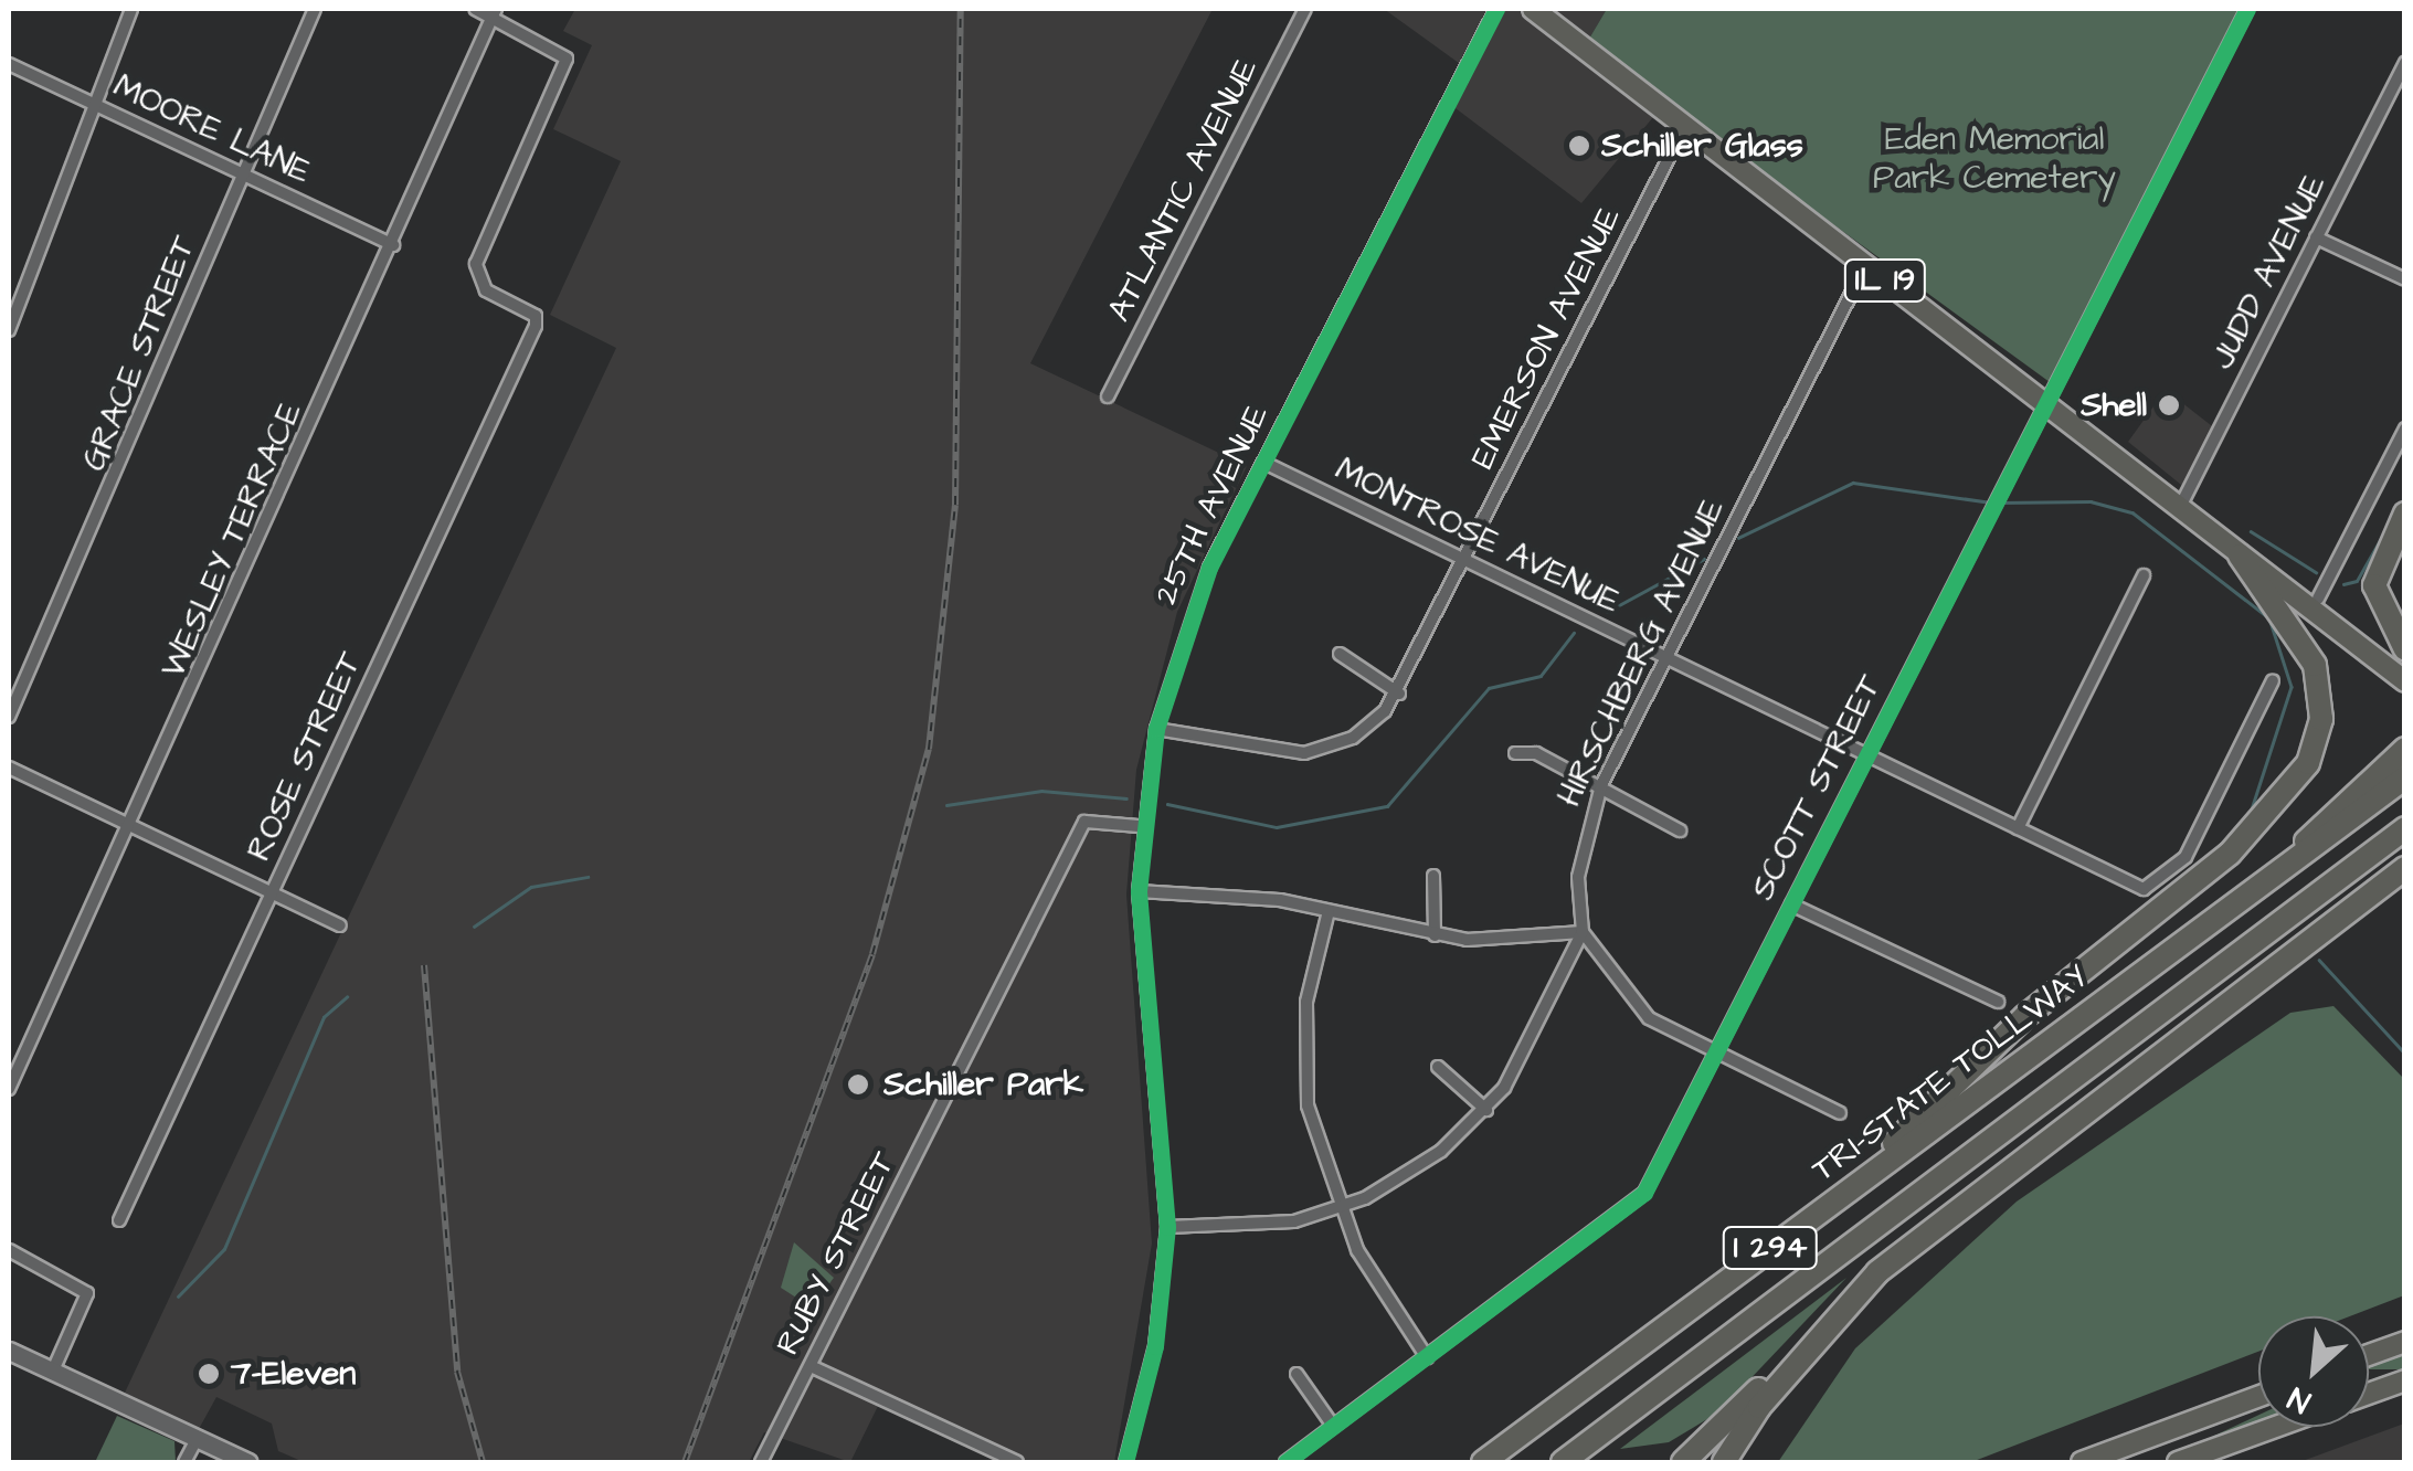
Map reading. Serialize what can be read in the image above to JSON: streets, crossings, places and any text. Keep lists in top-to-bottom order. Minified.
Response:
{"streets":{"highway":["TRI-STATE TOLLWAY","I 294"],"main road":["IL 19"],"street":["MOORE LANE","ATLANTIC AVENUE","JUDD AVENUE","EMERSON AVENUE","GRACE STREET","25TH AVENUE","MONTROSE AVENUE","WESLEY TERRACE","HIRSCHBERG AVENUE","ROSE STREET","SCOTT STREET","RUBY STREET"]},"crossings":[["MOORE LANE","GRACE STREET"],["MOORE LANE","WESLEY TERRACE"],["JUDD AVENUE","IL 19"],["IL 19","EMERSON AVENUE"],["IL 19","HIRSCHBERG AVENUE"],["IL 19","SCOTT STREET"],["EMERSON AVENUE","25TH AVENUE"],["EMERSON AVENUE","MONTROSE AVENUE"],["25TH AVENUE","MONTROSE AVENUE"],["25TH AVENUE","HIRSCHBERG AVENUE"],["25TH AVENUE","RUBY STREET"],["MONTROSE AVENUE","HIRSCHBERG AVENUE"],["MONTROSE AVENUE","SCOTT STREET"],["WESLEY TERRACE","ROSE STREET"]],"parks":["Eden Memorial Park Cemetery"],"places":["Schiller Glass","Shell","Schiller Park","7-Eleven"],"north":"bottom left"}
